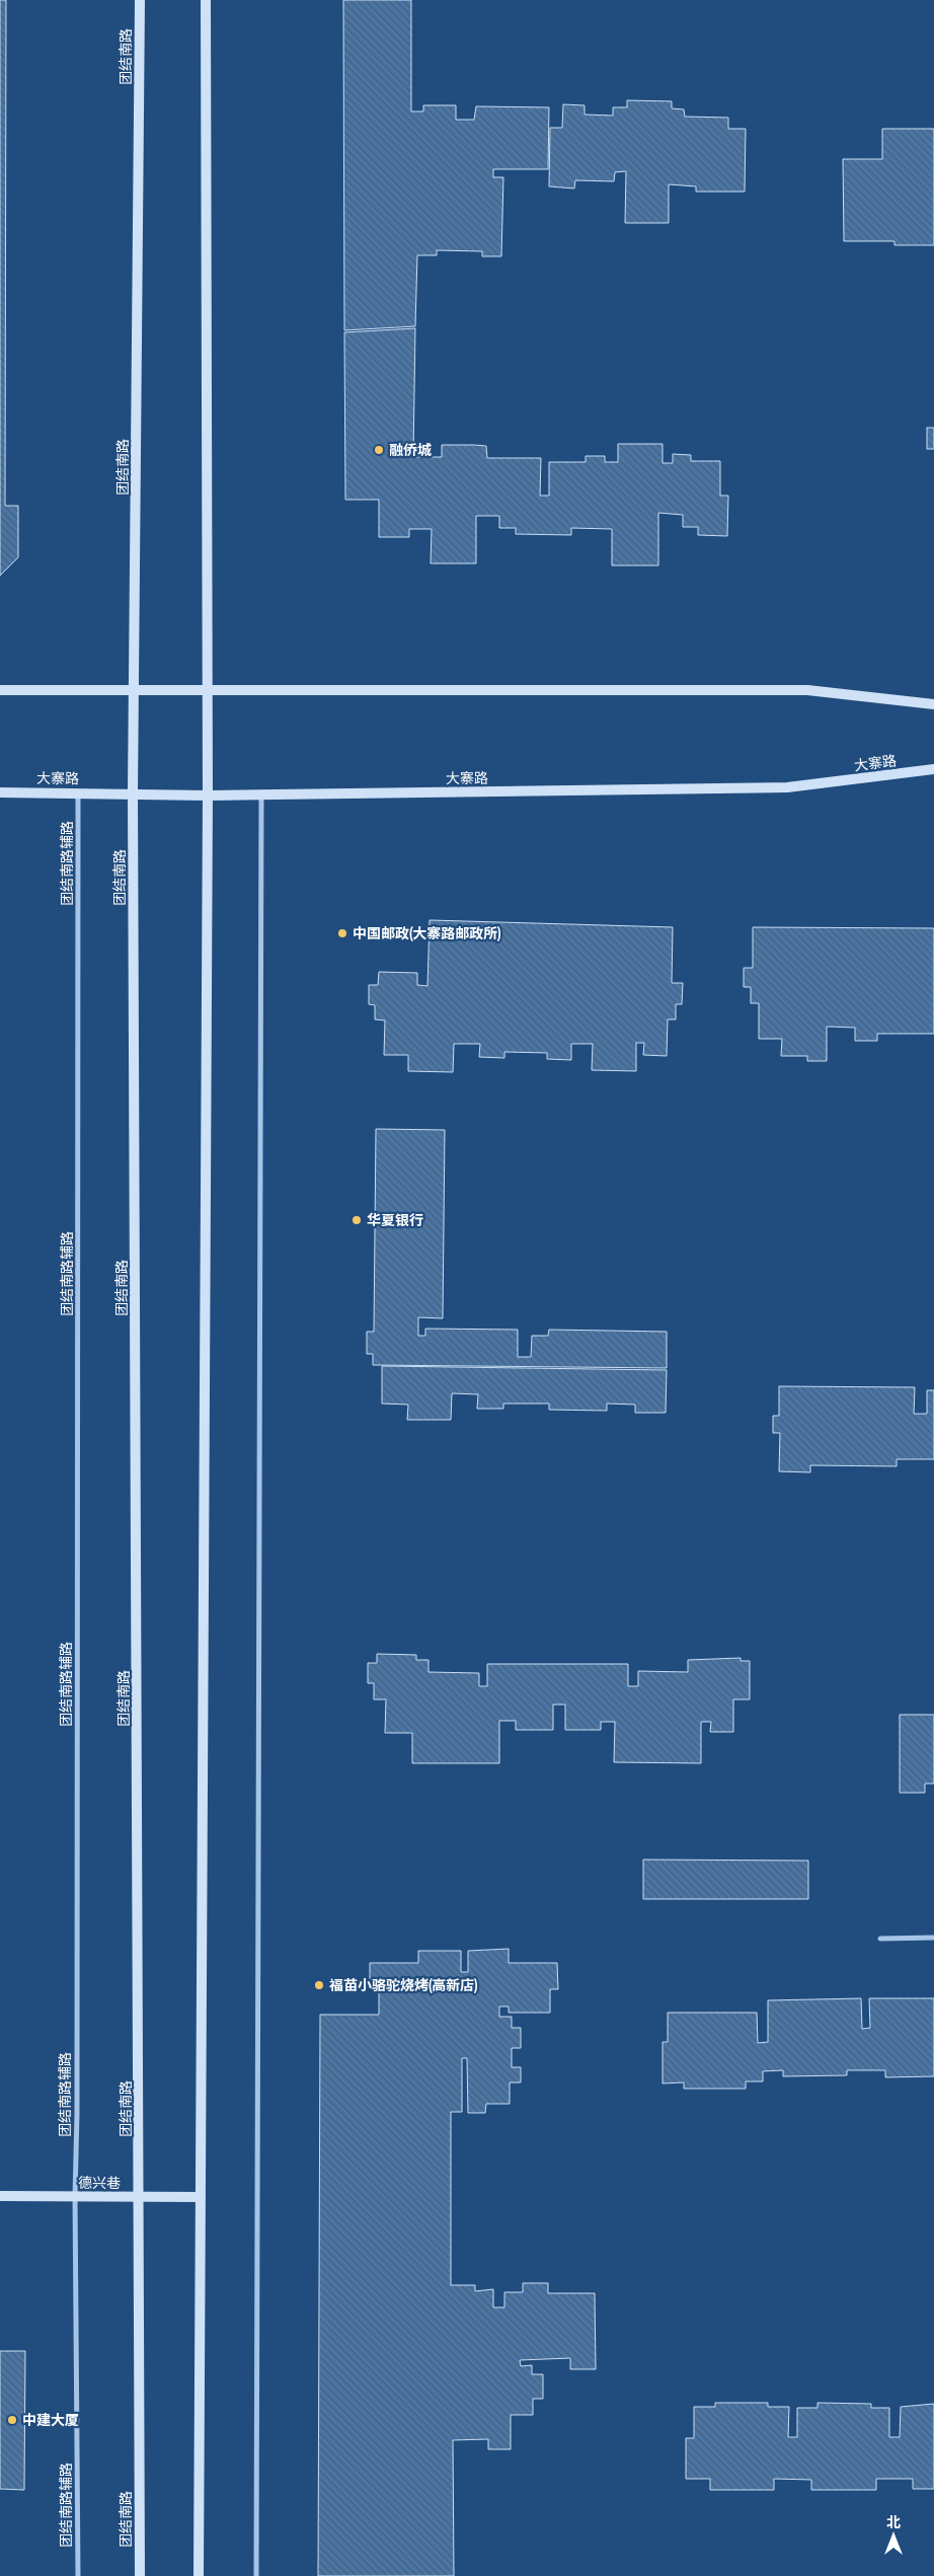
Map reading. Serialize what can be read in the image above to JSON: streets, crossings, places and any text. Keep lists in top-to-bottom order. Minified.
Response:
{"streets":{"main road":["团结南路","大寨路","德兴巷"],"street":["团结南路辅路"]},"crossings":[["团结南路","大寨路"],["团结南路","德兴巷"],["大寨路","团结南路辅路"],["团结南路辅路","德兴巷"]],"places":["融侨城","中国邮政(大寨路邮政所)","华夏银行","福苗小骆驼烧烤(高新店)","中建大厦"],"north":"top"}
